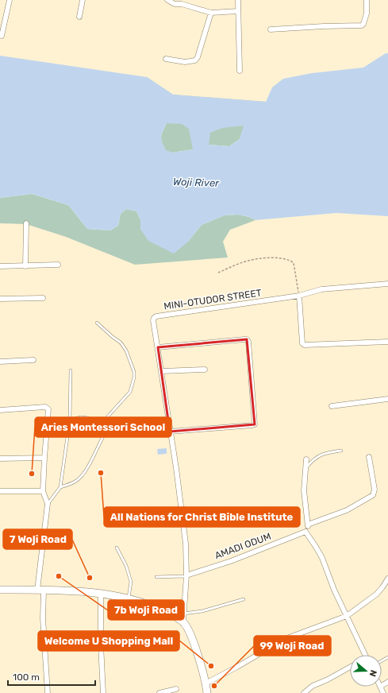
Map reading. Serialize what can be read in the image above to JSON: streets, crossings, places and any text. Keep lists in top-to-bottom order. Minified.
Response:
{"streets":{"street":["MINI-OTUDOR STREET","AMADI ODUM"]},"crossings":[["MINI-OTUDOR STREET","AMADI ODUM"]],"water":["Woji River"],"places":["All Nations for Christ Bible Institute","Aries Montessori School","7b Woji Road","7 Woji Road","Welcome U Shopping Mall","99 Woji Road"],"scale_bar":"100 m","north":"right"}
